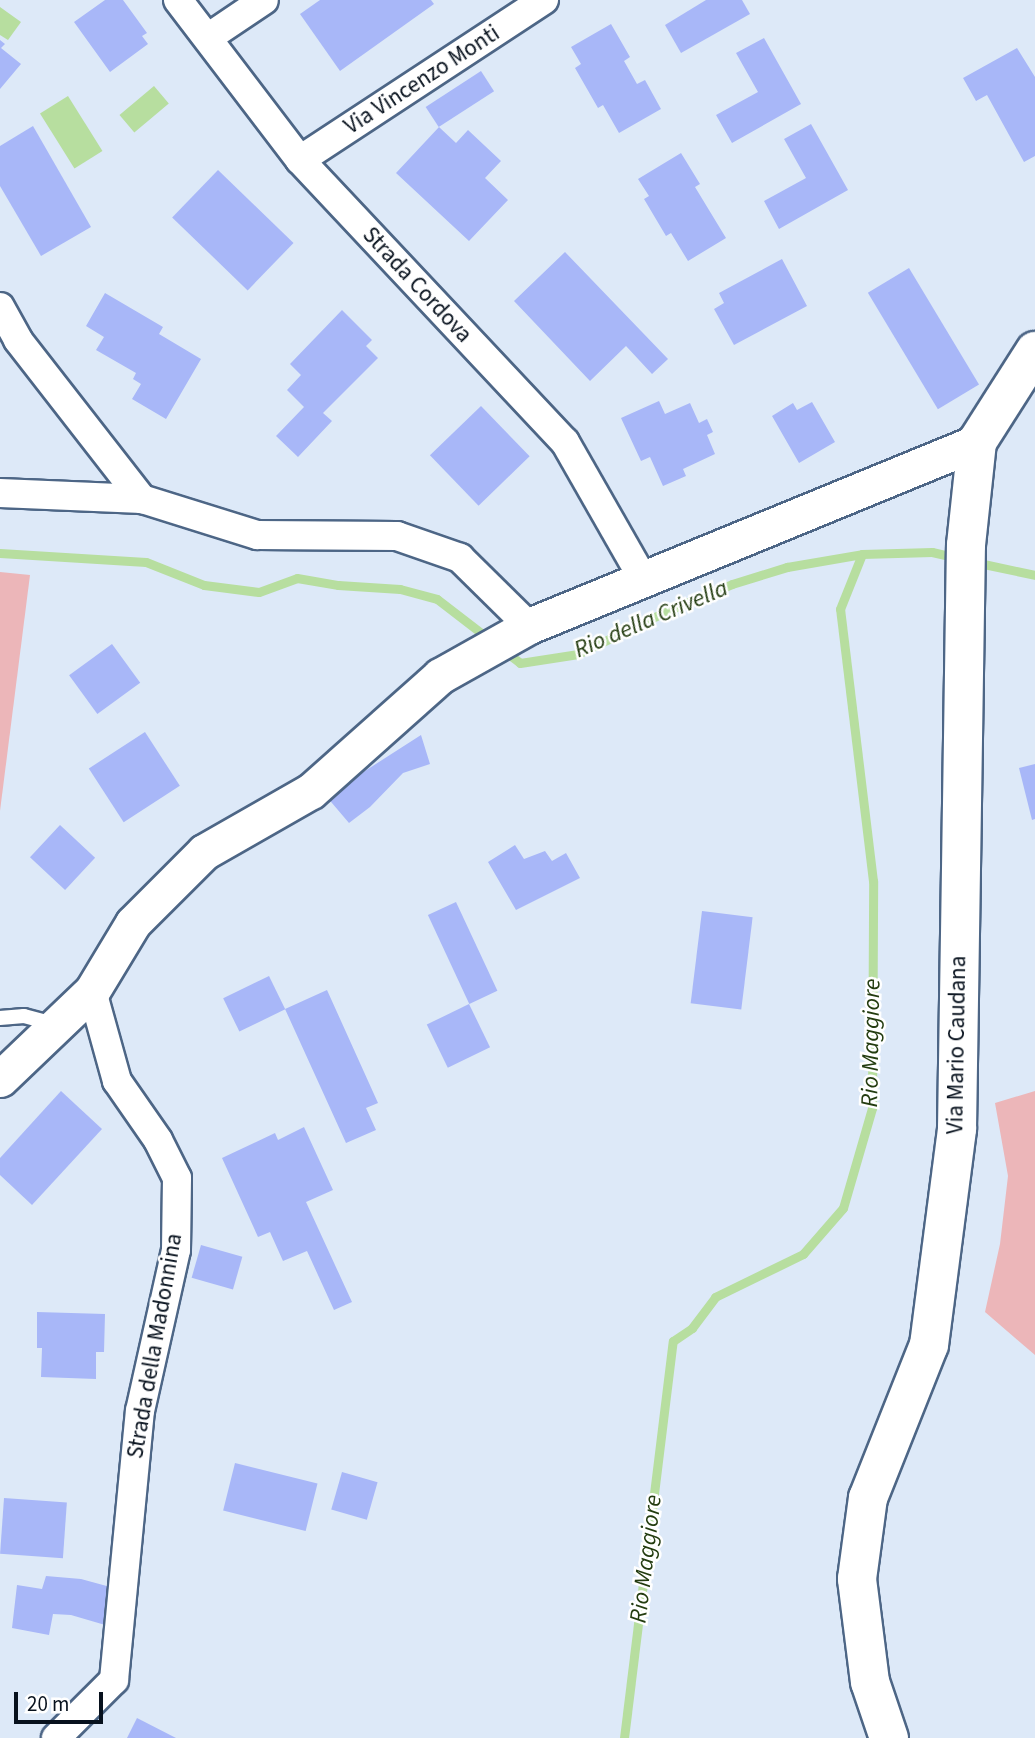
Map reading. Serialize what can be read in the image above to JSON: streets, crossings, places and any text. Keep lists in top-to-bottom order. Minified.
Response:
{"streets":{"main road":["Via Mario Caudana"],"street":["Via Vincenzo Monti","Strada Cordova","Strada della Madonnina"]},"crossings":[["Via Vincenzo Monti","Strada Cordova"]],"water":["Rio della Crivella","Rio Maggiore"],"scale_bar":"20 m"}
